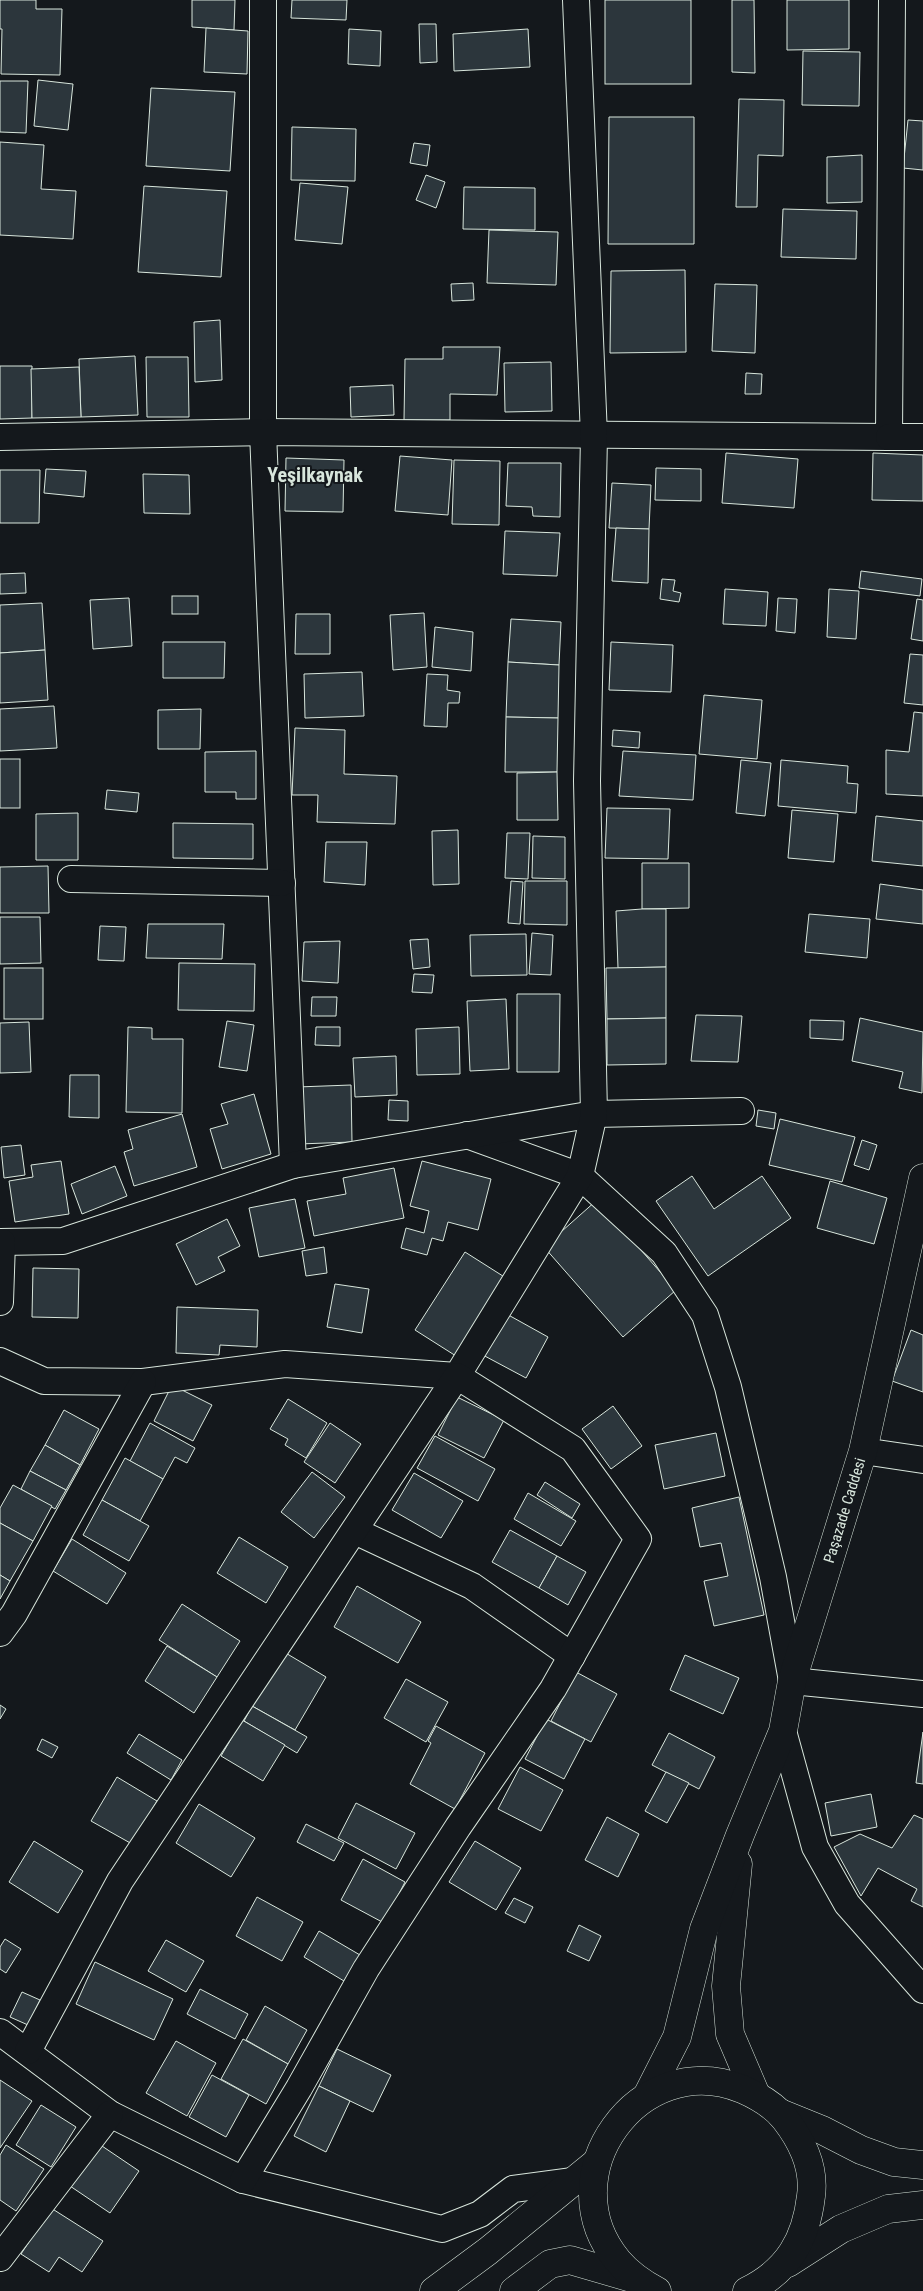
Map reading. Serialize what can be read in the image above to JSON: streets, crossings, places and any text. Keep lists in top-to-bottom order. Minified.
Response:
{"streets":{"street":["Paşazade Caddesi"]},"districts":["Yeşilkaynak"]}
